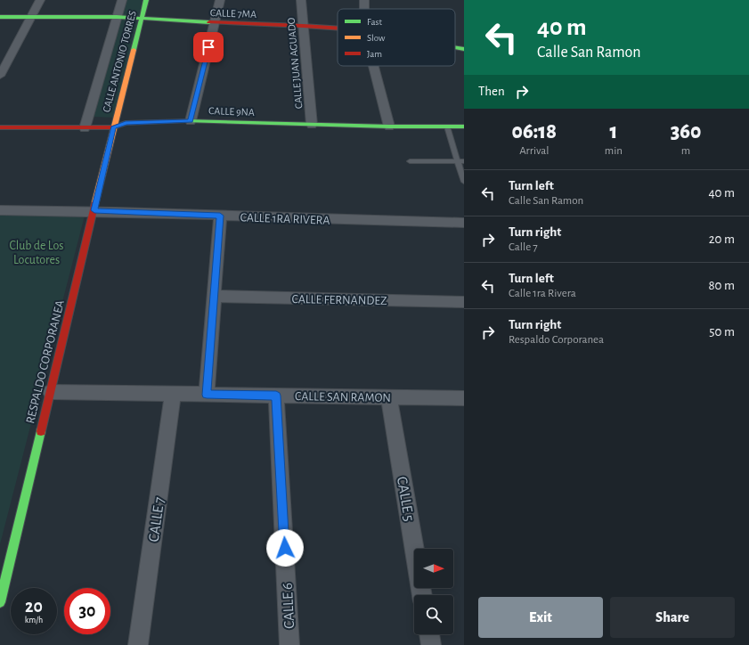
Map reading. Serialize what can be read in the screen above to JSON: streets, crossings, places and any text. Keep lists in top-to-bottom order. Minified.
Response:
{"streets":{"street":["CALLE 7MA","CALLE ANTONIO TORRES","CALLE JUAN AGUADO","CALLE 9NA","CALLE 1RA RIVERA","CALLE FERNANDEZ","RESPALDO CORPORANEA","CALLE SAN RAMON","CALLE 5","CALLE 7","CALLE 6"]},"crossings":[["CALLE 7MA","CALLE ANTONIO TORRES"],["CALLE 7MA","CALLE JUAN AGUADO"],["CALLE ANTONIO TORRES","CALLE 9NA"],["CALLE ANTONIO TORRES","RESPALDO CORPORANEA"],["CALLE JUAN AGUADO","CALLE 9NA"],["CALLE 9NA","RESPALDO CORPORANEA"],["CALLE 1RA RIVERA","RESPALDO CORPORANEA"],["RESPALDO CORPORANEA","CALLE SAN RAMON"],["CALLE SAN RAMON","CALLE 5"],["CALLE SAN RAMON","CALLE 7"],["CALLE SAN RAMON","CALLE 6"]],"parks":["Club de Los Locutores"],"legend":["Fast","Slow","Jam"],"north":"right","page":{"turn":["40 m","Calle San Ramon"],"then":"Then","eta":["06:18","Arrival","1","min","360","m"],"list":[{"name":"Turn left","note":"Calle San Ramon","value":"40 m"},{"name":"Turn right","note":"Calle 7","value":"20 m"},{"name":"Turn left","note":"Calle 1ra Rivera","value":"80 m"},{"name":"Turn right","note":"Respaldo Corporanea","value":"50 m"}],"speed":"20 km/h","limit":"30","buttons":["Exit","Share"]}}
